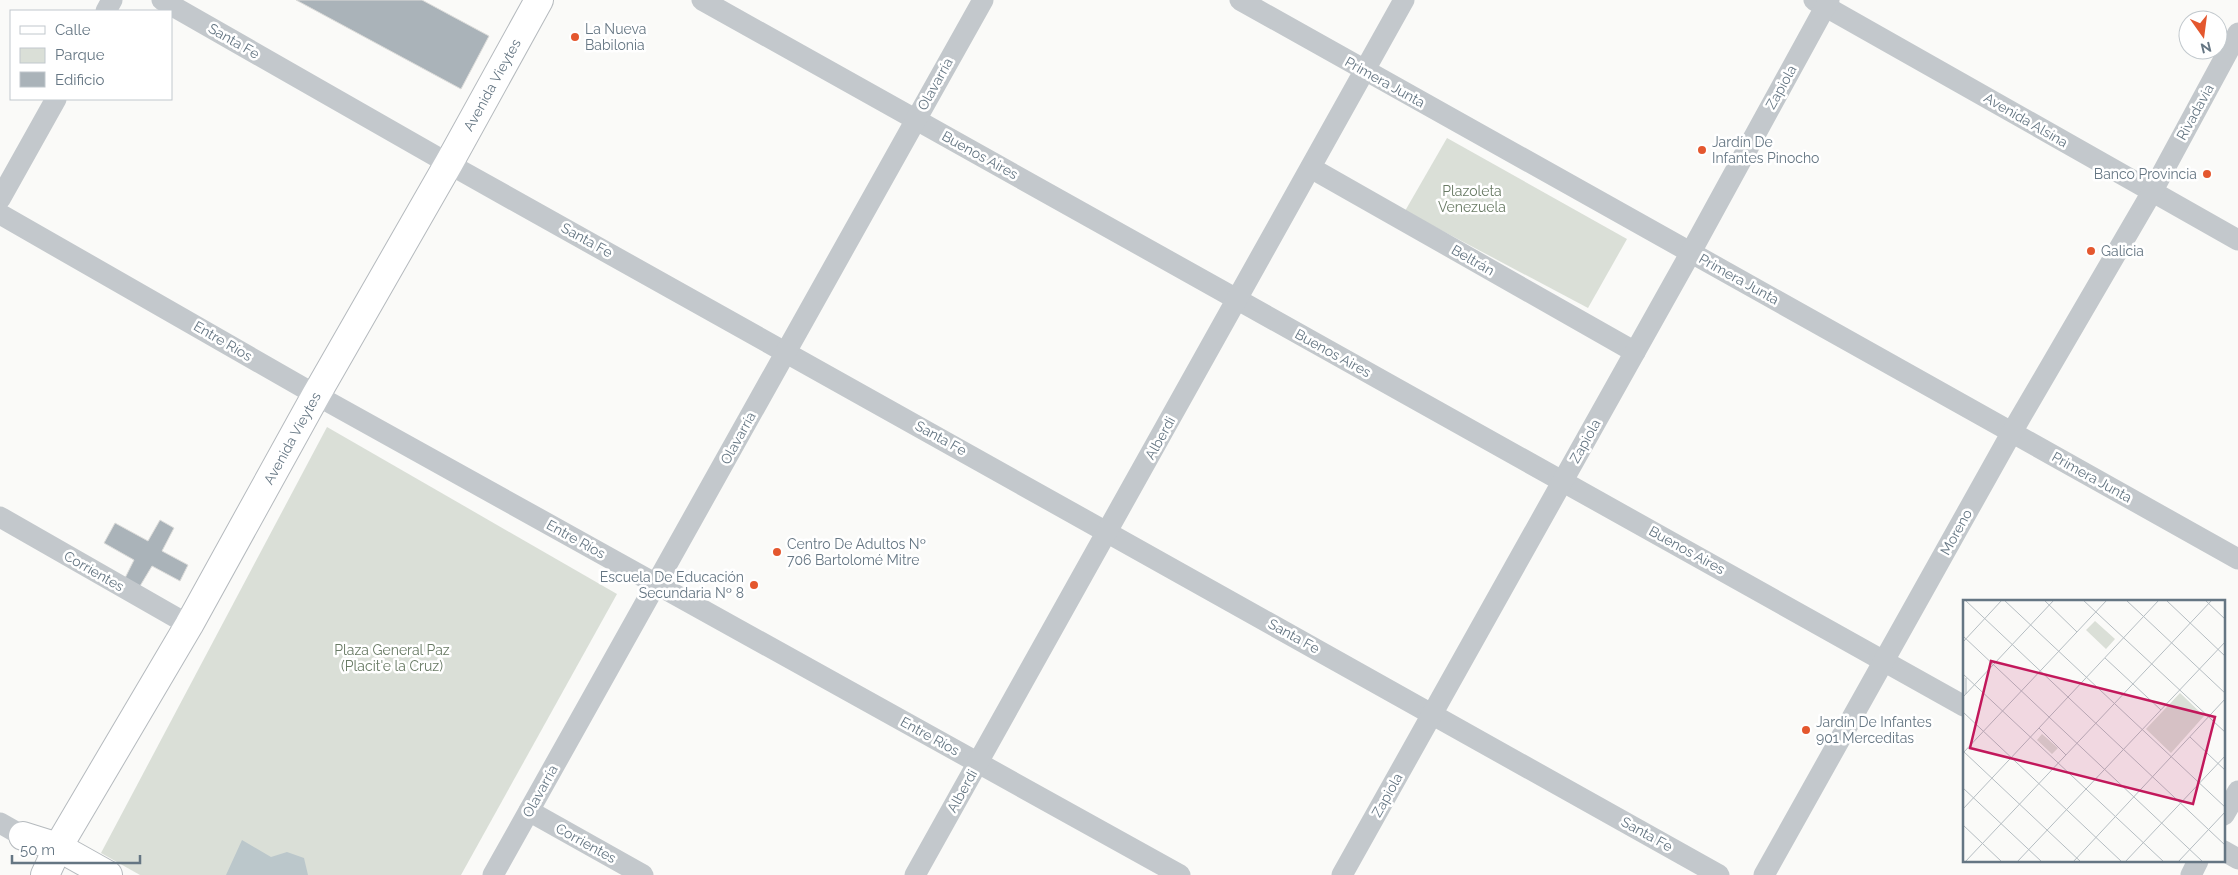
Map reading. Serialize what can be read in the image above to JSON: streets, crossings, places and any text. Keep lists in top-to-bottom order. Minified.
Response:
{"streets":{"main road":["Avenida Vieytes"],"street":["Santa Fe","Primera Junta","Olavarría","Zapiola","Rivadavia","Avenida Alsina","Buenos Aires","Beltrán","Entre Ríos","Alberdi","Moreno","Corrientes"]},"crossings":[["Santa Fe","Olavarría"],["Santa Fe","Avenida Vieytes"],["Santa Fe","Zapiola"],["Santa Fe","Alberdi"],["Primera Junta","Zapiola"],["Primera Junta","Alberdi"],["Primera Junta","Moreno"],["Olavarría","Buenos Aires"],["Olavarría","Entre Ríos"],["Olavarría","Corrientes"],["Avenida Vieytes","Entre Ríos"],["Avenida Vieytes","Corrientes"],["Zapiola","Avenida Alsina"],["Zapiola","Buenos Aires"],["Zapiola","Beltrán"],["Rivadavia","Avenida Alsina"],["Rivadavia","Moreno"],["Avenida Alsina","Moreno"],["Buenos Aires","Alberdi"],["Buenos Aires","Moreno"],["Beltrán","Alberdi"],["Entre Ríos","Alberdi"]],"parks":["Plazoleta Venezuela","Plaza General Paz (Placit'e la Cruz)"],"places":["La Nueva Babilonia","Jardín De Infantes Pinocho","Banco Provincia","Galicia","Centro De Adultos Nº 706 Bartolomé Mitre","Escuela De Educación Secundaria Nº 8","Jardín De Infantes 901 Merceditas"],"legend":["Calle","Parque","Edificio"],"scale_bar":"50 m","north":"bottom"}
